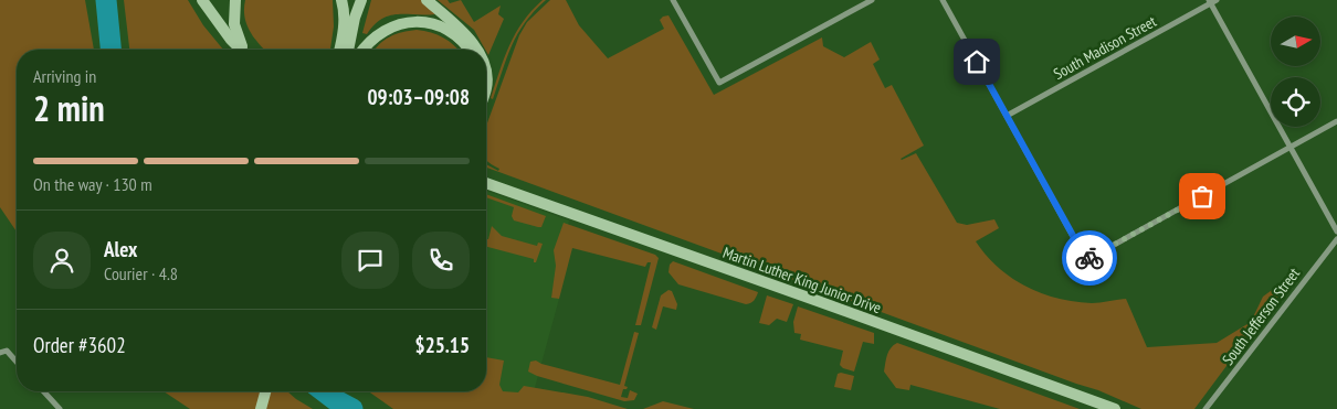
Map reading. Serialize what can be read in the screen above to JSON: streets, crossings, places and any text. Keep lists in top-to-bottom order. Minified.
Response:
{"streets":{"main road":["Martin Luther King Junior Drive"],"street":["South Madison Street","South Jefferson Street"]},"north":"right","page":{"heading":["2 min","Arriving in","09:03–09:08"],"panel":["Alex","Courier · 4.8","Order #3602","$25.15"],"bar":"On the way · 130 m"}}
